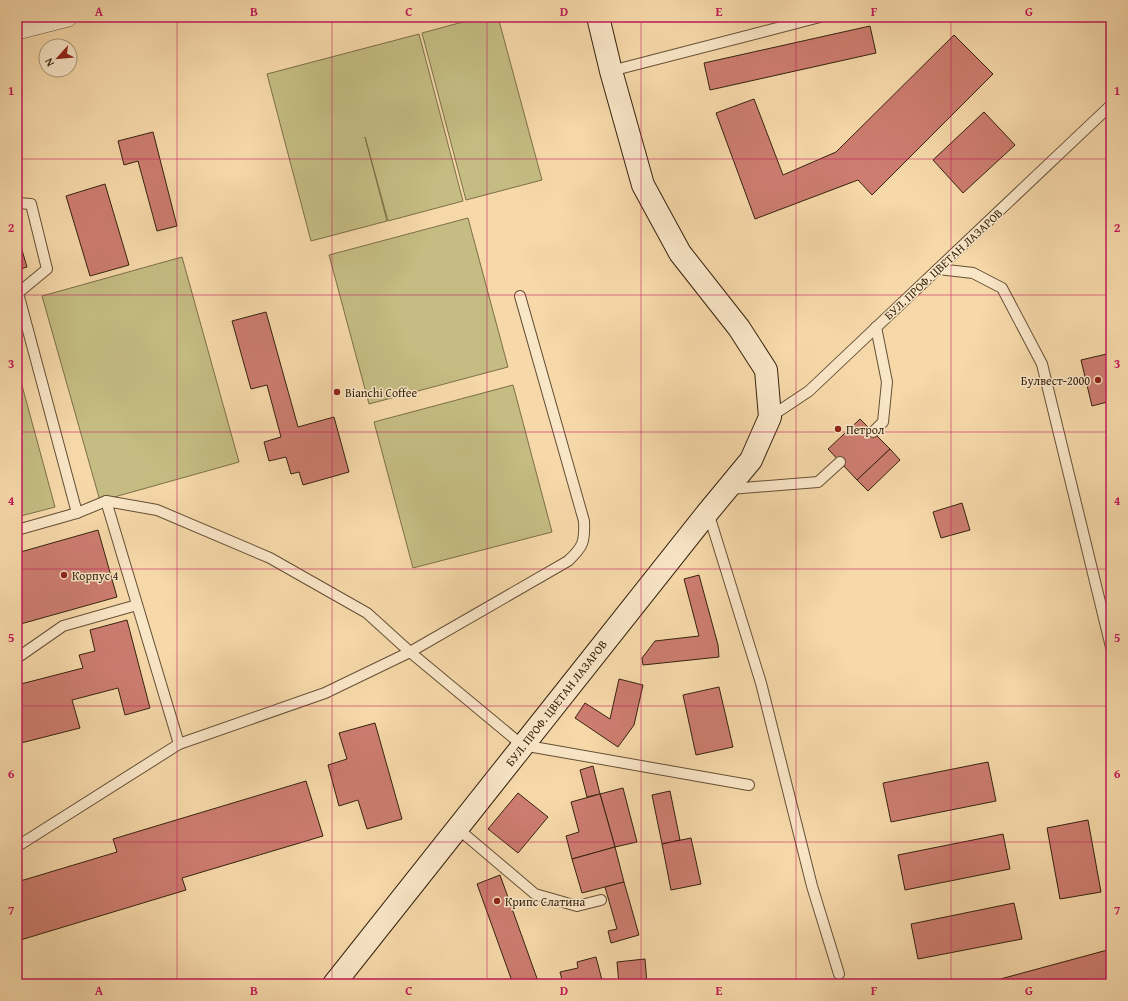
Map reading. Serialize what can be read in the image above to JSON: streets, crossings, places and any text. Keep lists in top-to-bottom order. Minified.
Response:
{"streets":{"street":["БУЛ. ПРОФ. ЦВЕТАН ЛАЗАРОВ"]},"places":["Булвест-2000","Bianchi Coffee","Петрол","Корпус 4","Крипс Слатина"],"north":"bottom left","grid":{"columns":["A","B","C","D","E","F","G"],"rows":["1","2","3","4","5","6","7"]}}
